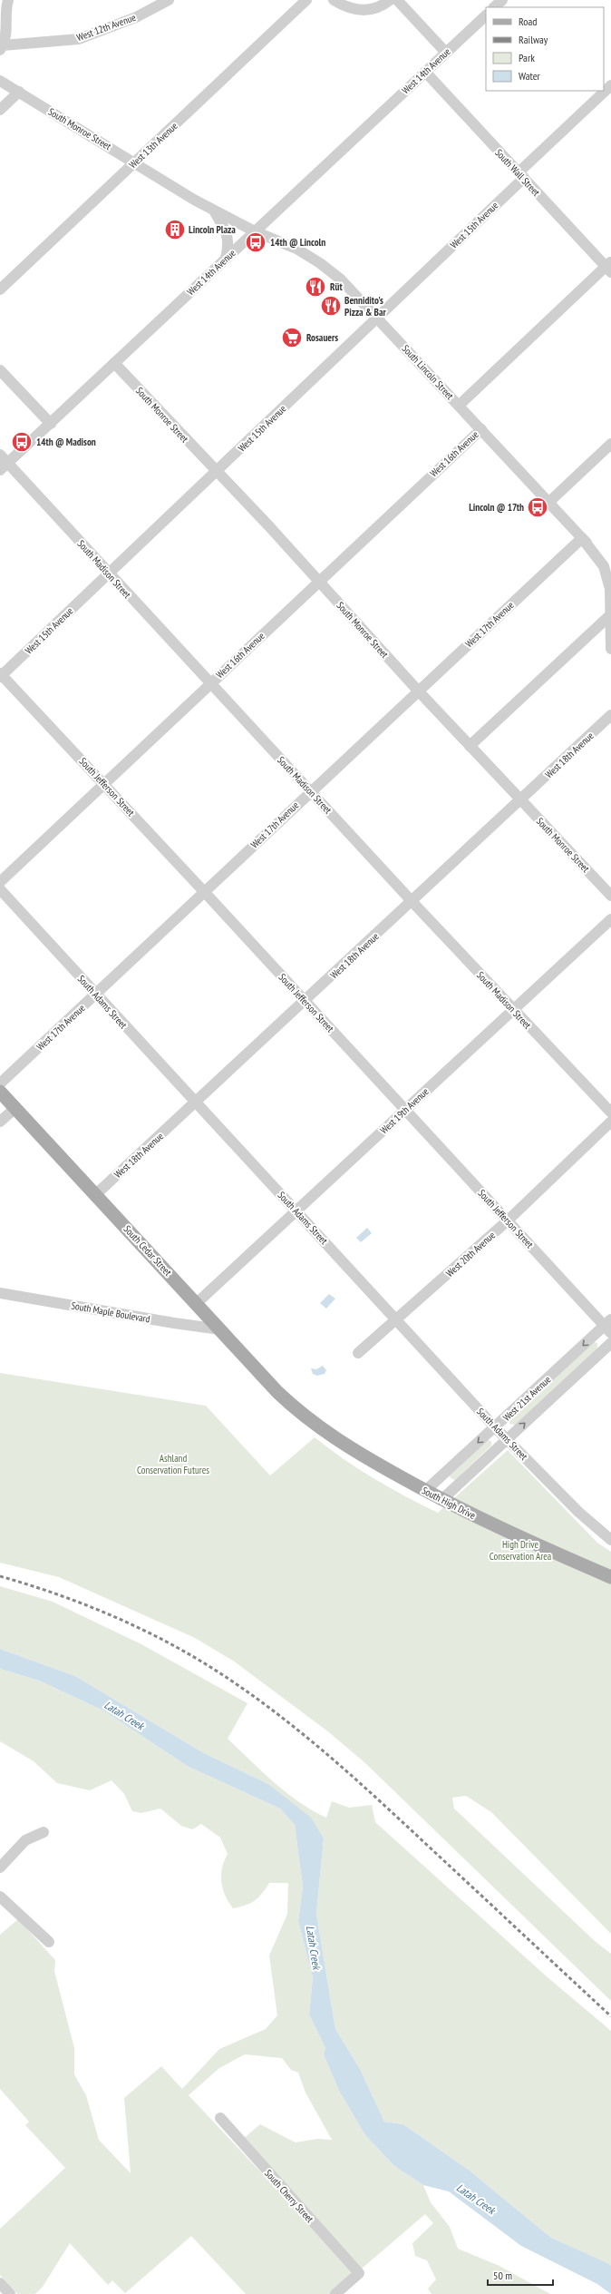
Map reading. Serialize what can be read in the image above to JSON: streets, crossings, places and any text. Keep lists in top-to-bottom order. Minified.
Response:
{"streets":{"main road":["South Cedar Street","South High Drive"],"street":["West 12th Avenue","West 14th Avenue","South Monroe Street","West 13th Avenue","South Wall Street","West 15th Avenue","South Lincoln Street","West 16th Avenue","South Madison Street","West 17th Avenue","West 18th Avenue","South Jefferson Street","South Adams Street","West 19th Avenue","West 20th Avenue","South Maple Boulevard","West 21st Avenue","South Cherry Street"]},"crossings":[["West 14th Avenue","South Monroe Street"],["West 14th Avenue","South Wall Street"],["West 14th Avenue","South Lincoln Street"],["West 14th Avenue","South Madison Street"],["South Monroe Street","West 13th Avenue"],["South Monroe Street","West 15th Avenue"],["South Monroe Street","South Lincoln Street"],["South Monroe Street","West 16th Avenue"],["South Monroe Street","West 17th Avenue"],["South Monroe Street","West 18th Avenue"],["South Wall Street","West 15th Avenue"],["West 15th Avenue","South Lincoln Street"],["West 15th Avenue","South Madison Street"],["West 15th Avenue","South Jefferson Street"],["South Lincoln Street","West 16th Avenue"],["South Lincoln Street","West 17th Avenue"],["West 16th Avenue","South Madison Street"],["West 16th Avenue","South Jefferson Street"],["South Madison Street","West 17th Avenue"],["South Madison Street","West 18th Avenue"],["South Madison Street","West 19th Avenue"],["West 17th Avenue","South Jefferson Street"],["West 17th Avenue","South Adams Street"],["West 18th Avenue","South Jefferson Street"],["West 18th Avenue","South Adams Street"],["West 18th Avenue","South Cedar Street"],["South Jefferson Street","West 19th Avenue"],["South Jefferson Street","West 20th Avenue"],["South Jefferson Street","West 21st Avenue"],["South Adams Street","West 19th Avenue"],["South Adams Street","West 20th Avenue"],["South Adams Street","West 21st Avenue"],["West 19th Avenue","South Cedar Street"],["South Cedar Street","South Maple Boulevard"],["South Cedar Street","South High Drive"],["West 21st Avenue","South High Drive"]],"water":["Latah Creek"],"parks":["Ashland Conservation Futures","High Drive Conservation Area"],"places":{"building":["Lincoln Plaza"],"bus stop":["14th @ Lincoln","14th @ Madison","Lincoln @ 17th"],"restaurant":["Rüt","Bennidito's Pizza & Bar"],"supermarket":["Rosauers"]},"legend":["Road","Railway","Park","Water"],"scale_bar":"50 m"}
